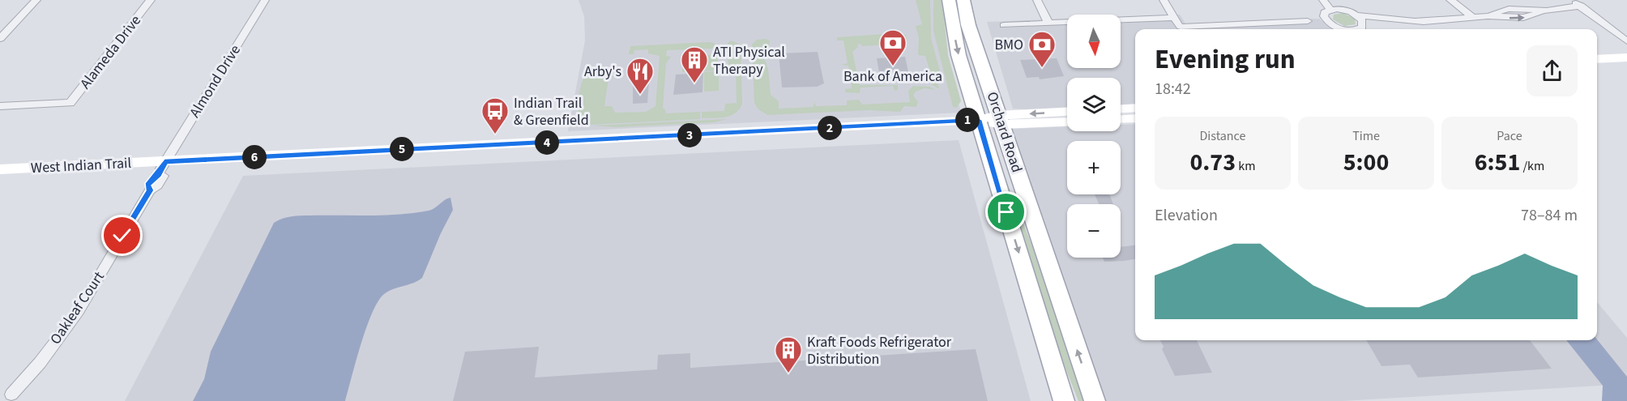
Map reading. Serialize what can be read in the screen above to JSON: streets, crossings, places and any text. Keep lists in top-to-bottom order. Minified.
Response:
{"streets":{"main road":["Orchard Road","West Indian Trail"],"street":["Alameda Drive","Almond Drive","Oakleaf Court"]},"crossings":[["Almond Drive","West Indian Trail"],["Almond Drive","Oakleaf Court"],["Orchard Road","West Indian Trail"],["West Indian Trail","Oakleaf Court"]],"places":{"bank":["Bank of America","BMO"],"building":["ATI Physical Therapy","Kraft Foods Refrigerator Distribution"],"restaurant":["Arby's"],"bus stop":["Indian Trail & Greenfield"]},"north":"bottom","page":{"map_buttons":["+","−"],"heading":["Evening run","18:42"],"pins":["1","2","3","4","5","6"],"stats":[["Distance","0.73 km"],["Time","5:00"],["Pace","6:51 /km"]],"chart":["Elevation","78–84 m"]}}
